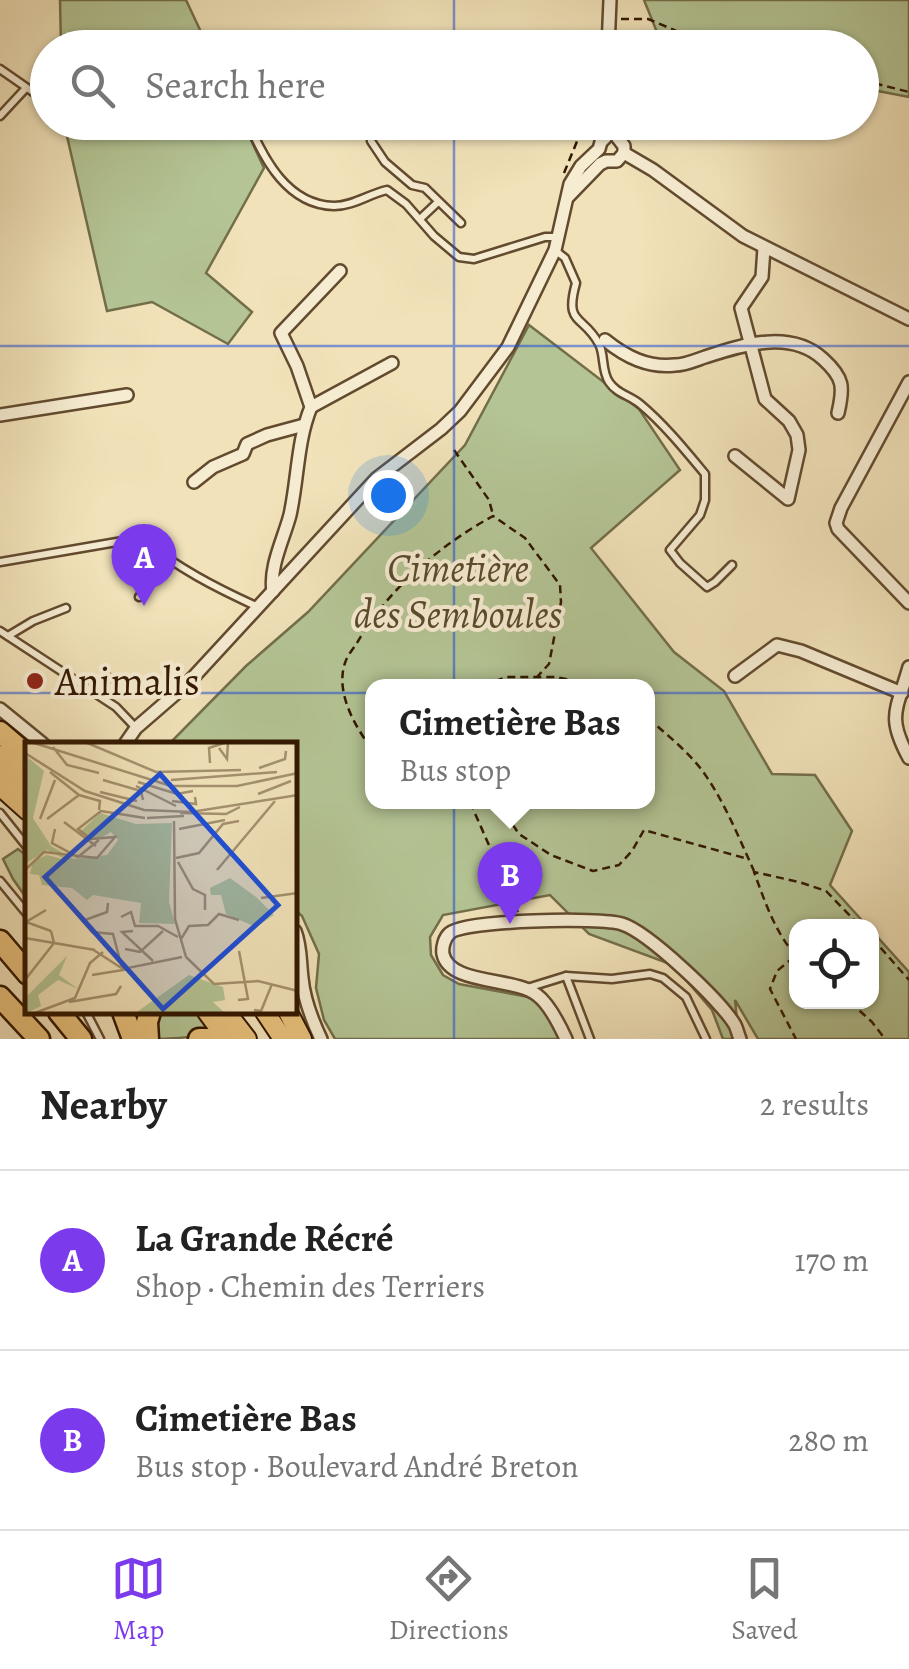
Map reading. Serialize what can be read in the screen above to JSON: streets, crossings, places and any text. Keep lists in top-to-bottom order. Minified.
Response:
{"parks":["Cimetière des Semboules"],"places":["Animalis"],"page":{"search":"Search here","pins":["A","B"],"popup":["Cimetière Bas","Bus stop"],"heading":["Nearby","2 results"],"list":[{"mark":"A","name":"La Grande Récré","note":"Shop · Chemin des Terriers","value":"170 m"},{"mark":"B","name":"Cimetière Bas","note":"Bus stop · Boulevard André Breton","value":"280 m"}],"nav":["Map","Directions","Saved"]}}
